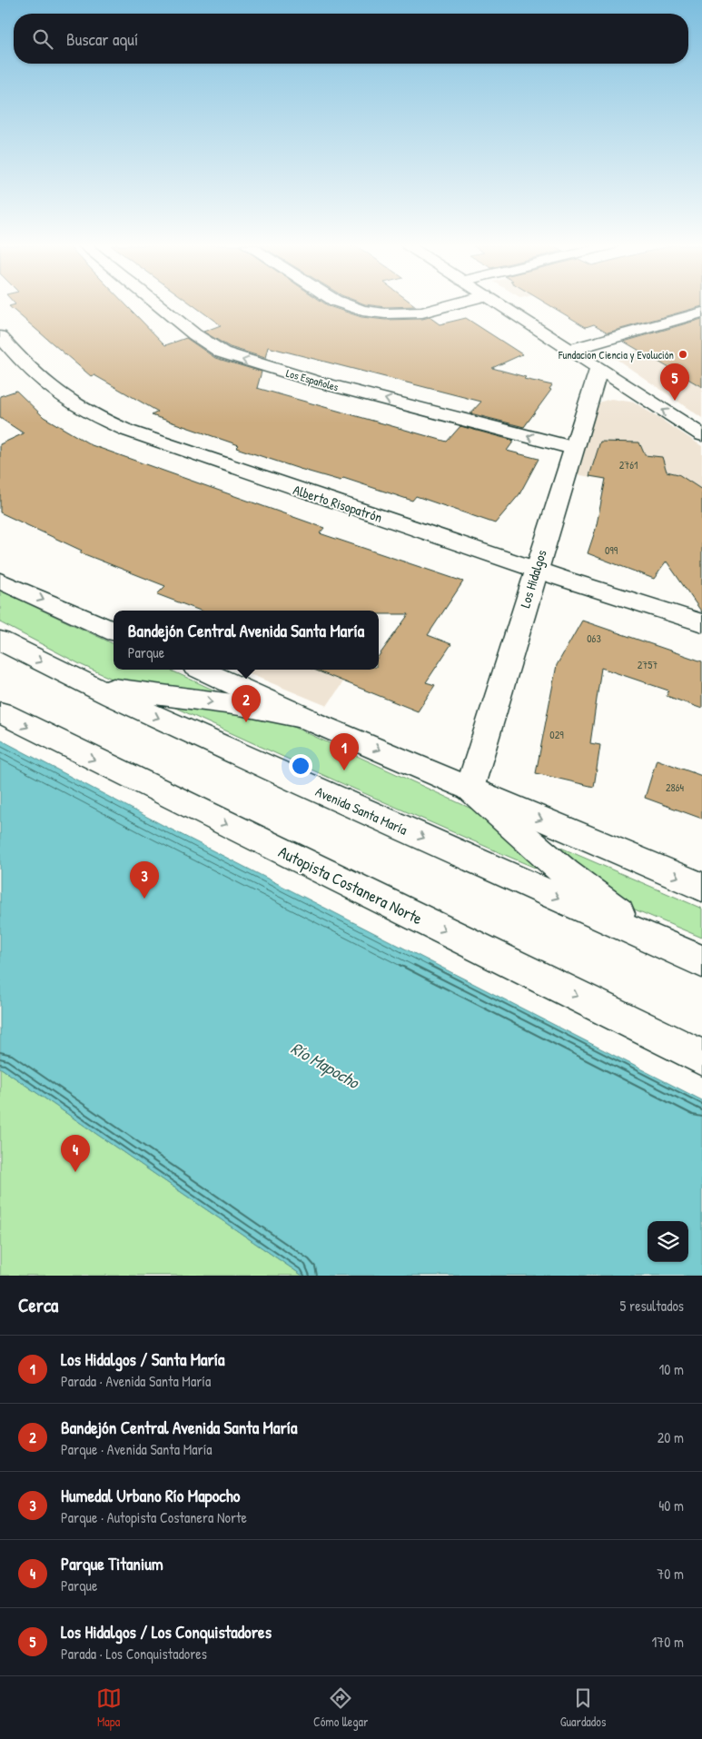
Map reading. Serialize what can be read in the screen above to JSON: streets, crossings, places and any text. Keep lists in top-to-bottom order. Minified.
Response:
{"streets":{"main road":["Los Españoles","Alberto Risopatrón","Los Hidalgos","Avenida Santa María","Autopista Costanera Norte"]},"crossings":[["Los Españoles","Los Hidalgos"],["Alberto Risopatrón","Los Hidalgos"]],"water":["Río Mapocho"],"places":["Fundacion Ciencia y Evolución"],"house_numbers":["2761","099","063","2757","029","2864"],"page":{"search":"Buscar aquí","pins":["5","2","1","3","4"],"popup":["Bandejón Central Avenida Santa María","Parque"],"heading":["Cerca","5 resultados"],"list":[{"mark":"1","name":"Los Hidalgos / Santa María","note":"Parada · Avenida Santa María","value":"10 m"},{"mark":"2","name":"Bandejón Central Avenida Santa María","note":"Parque · Avenida Santa María","value":"20 m"},{"mark":"3","name":"Humedal Urbano Río Mapocho","note":"Parque · Autopista Costanera Norte","value":"40 m"},{"mark":"4","name":"Parque Titanium","note":"Parque","value":"70 m"},{"mark":"5","name":"Los Hidalgos / Los Conquistadores","note":"Parada · Los Conquistadores","value":"170 m"}],"nav":["Mapa","Cómo llegar","Guardados"]}}
